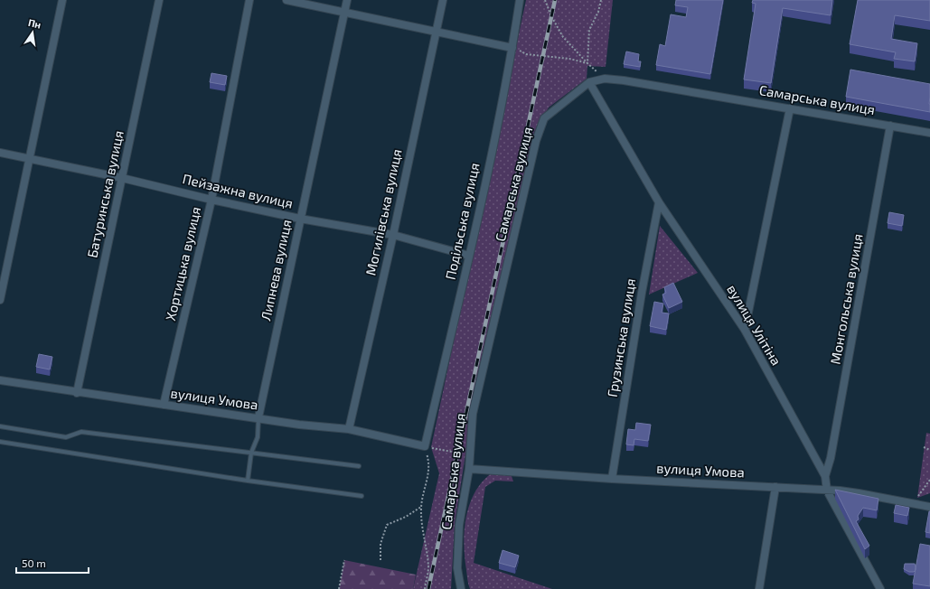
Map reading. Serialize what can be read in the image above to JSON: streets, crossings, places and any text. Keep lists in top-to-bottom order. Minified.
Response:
{"streets":{"street":["Самарська вулиця","Пейзажна вулиця","Батуринська вулиця","Могилівська вулиця","Подільська вулиця","Хортицька вулиця","Липнева вулиця","Монгольська вулиця","вулиця Улітіна","Грузинська вулиця","вулиця Умова"]},"crossings":[["Самарська вулиця","Монгольська вулиця"],["Самарська вулиця","вулиця Улітіна"],["Самарська вулиця","вулиця Умова"],["Пейзажна вулиця","Батуринська вулиця"],["Пейзажна вулиця","Могилівська вулиця"],["Пейзажна вулиця","Подільська вулиця"],["Пейзажна вулиця","Хортицька вулиця"],["Пейзажна вулиця","Липнева вулиця"],["Батуринська вулиця","вулиця Умова"],["Могилівська вулиця","вулиця Умова"],["Подільська вулиця","вулиця Умова"],["Хортицька вулиця","вулиця Умова"],["Липнева вулиця","вулиця Умова"],["Монгольська вулиця","вулиця Улітіна"],["вулиця Улітіна","Грузинська вулиця"],["вулиця Улітіна","вулиця Умова"],["Грузинська вулиця","вулиця Умова"]],"scale_bar":"50 m","north":"top"}
